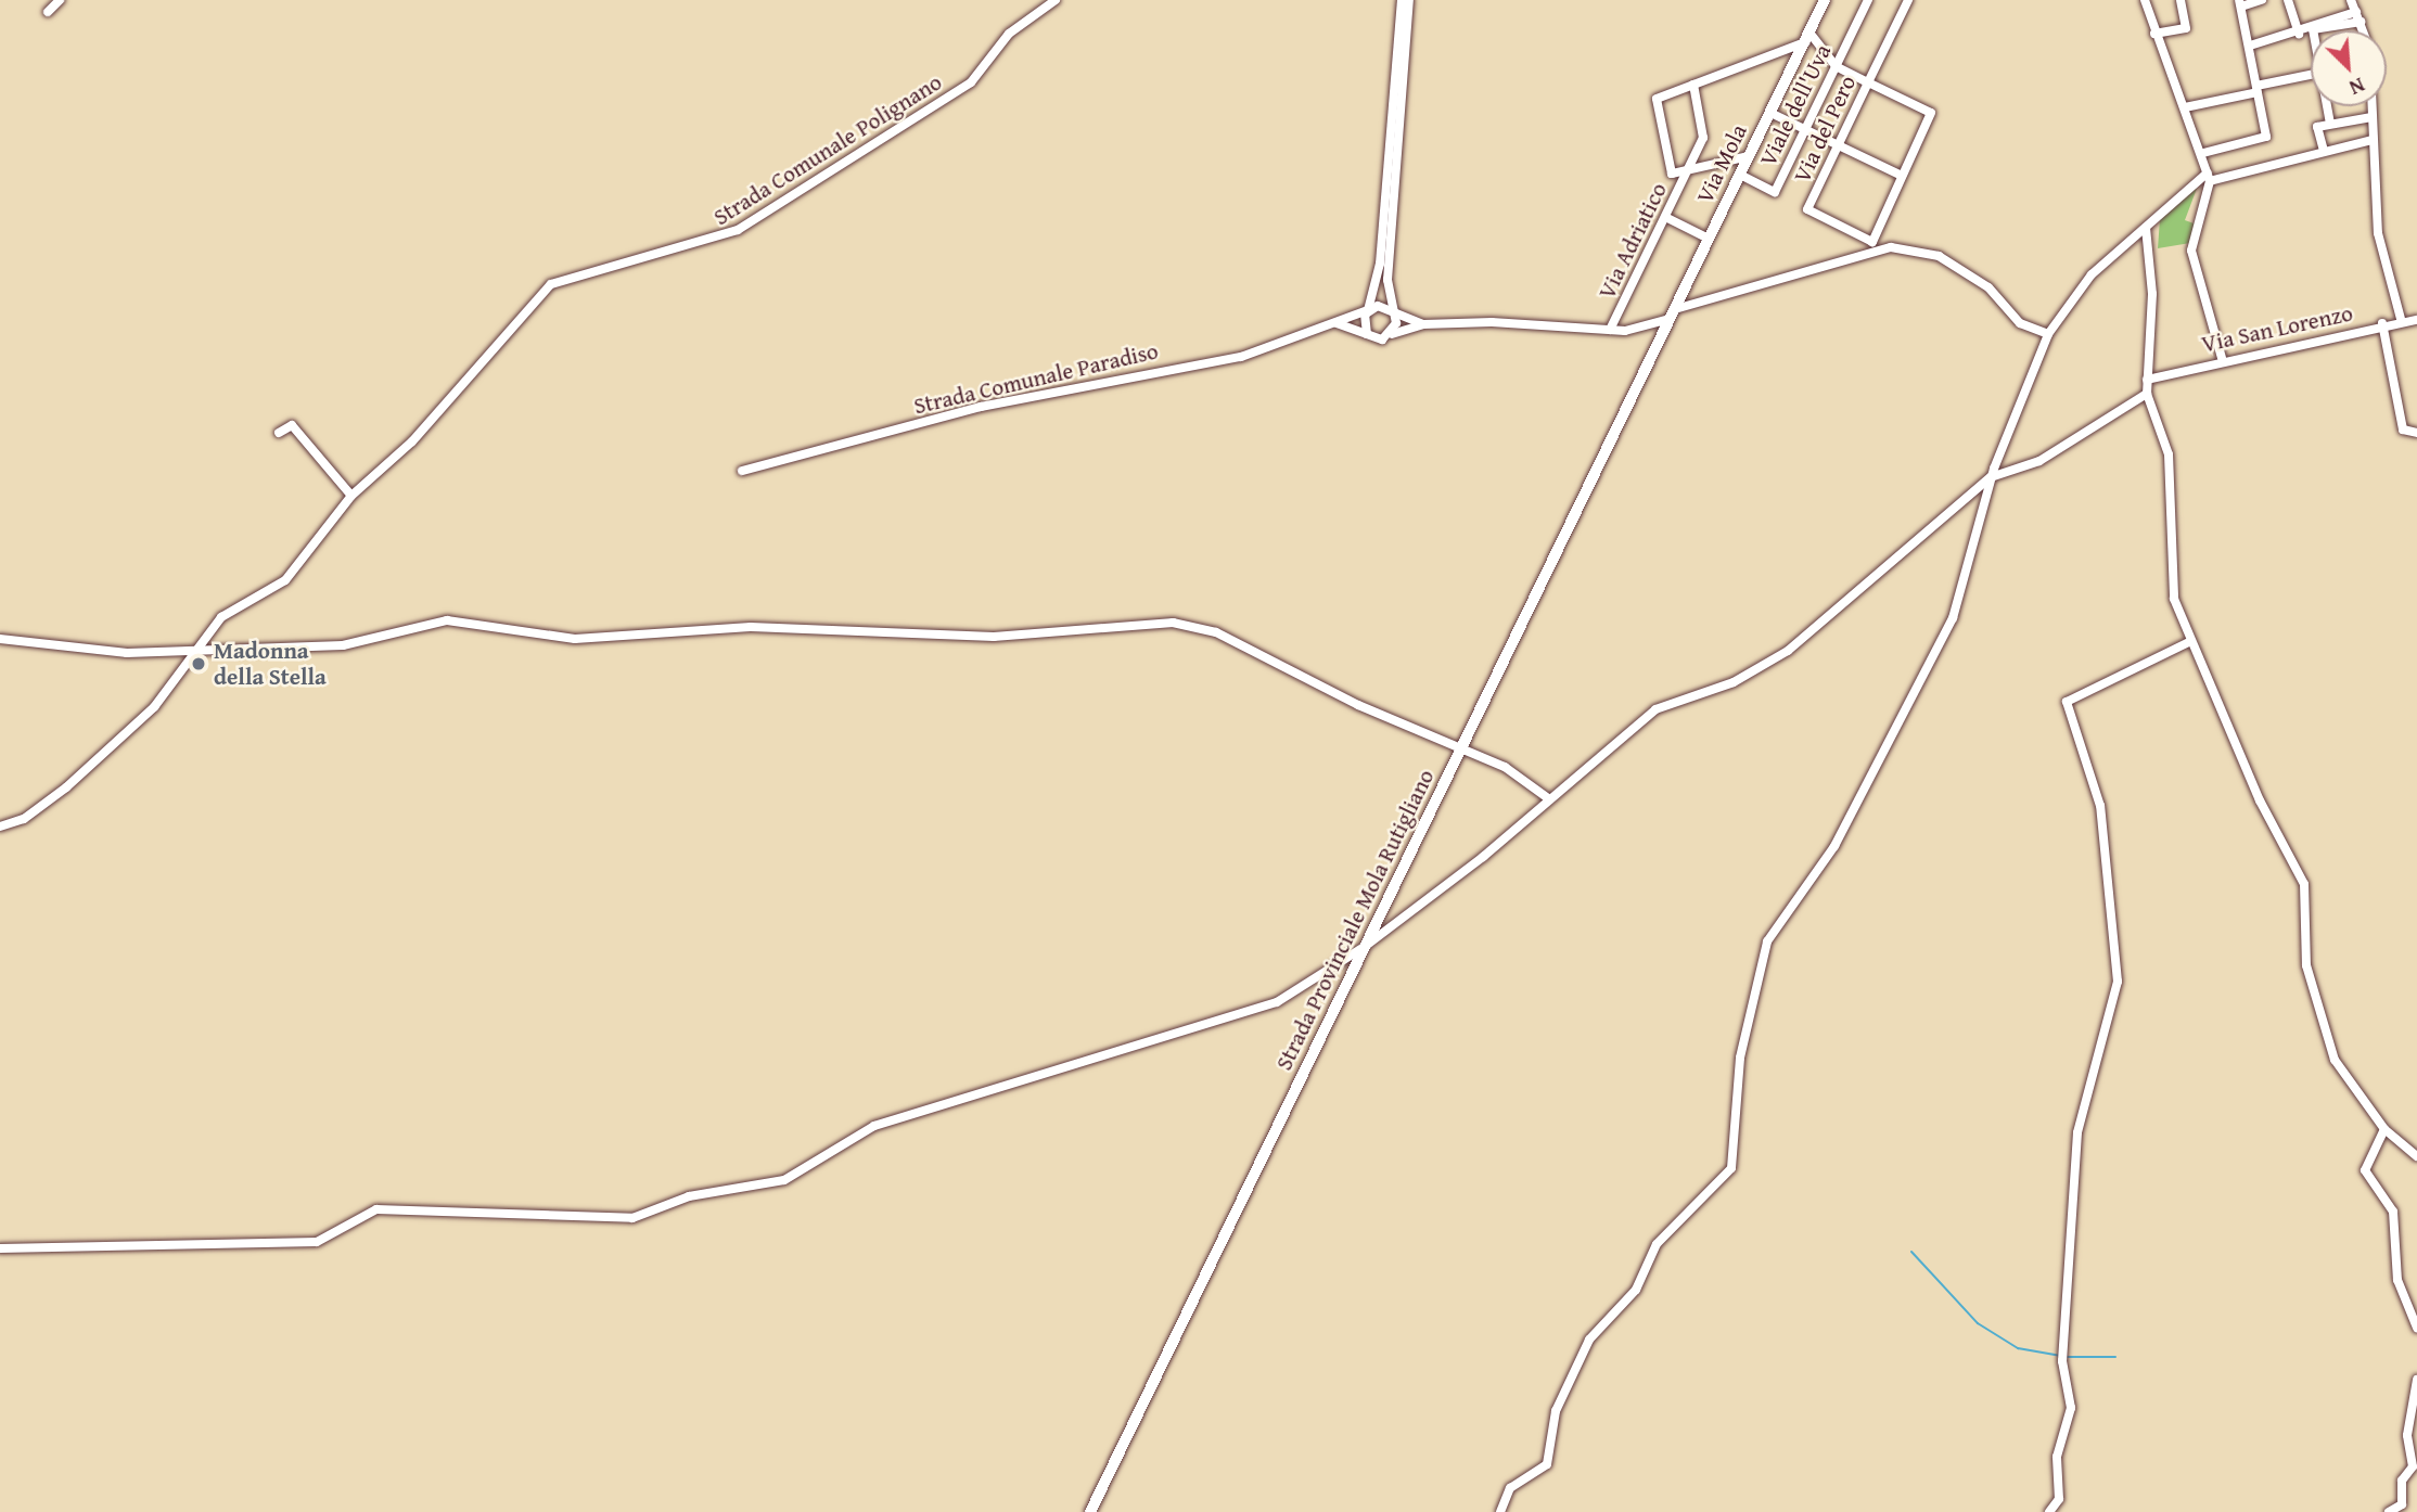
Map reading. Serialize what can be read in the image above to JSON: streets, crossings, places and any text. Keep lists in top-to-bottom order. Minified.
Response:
{"streets":{"main road":["Via Mola","Strada Provinciale Mola Rutigliano"],"street":["Viale dell'Uva","Via del Pero","Strada Comunale Polignano","Via Adriatico","Via San Lorenzo","Strada Comunale Paradiso"]},"crossings":[["Viale dell'Uva","Via Mola"],["Via Mola","Strada Provinciale Mola Rutigliano"]],"places":["Madonna della Stella"],"north":"bottom right"}
